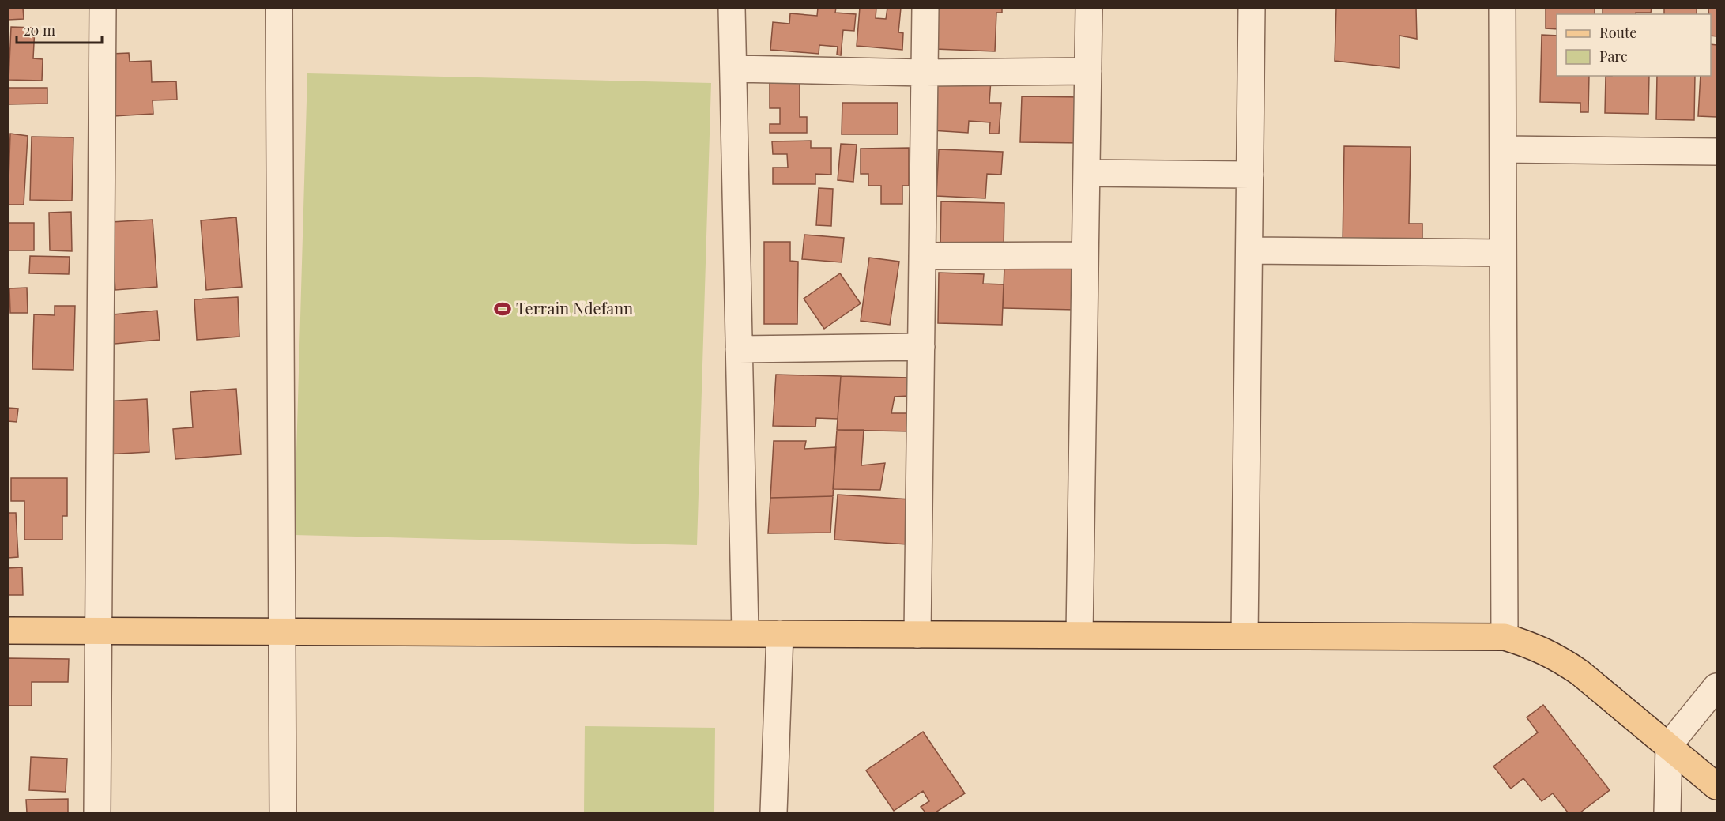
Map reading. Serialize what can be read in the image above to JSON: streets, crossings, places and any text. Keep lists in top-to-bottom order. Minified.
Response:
{"places":{"sports":["Terrain Ndefann"]},"legend":["Route","Parc"],"scale_bar":"20 m"}
